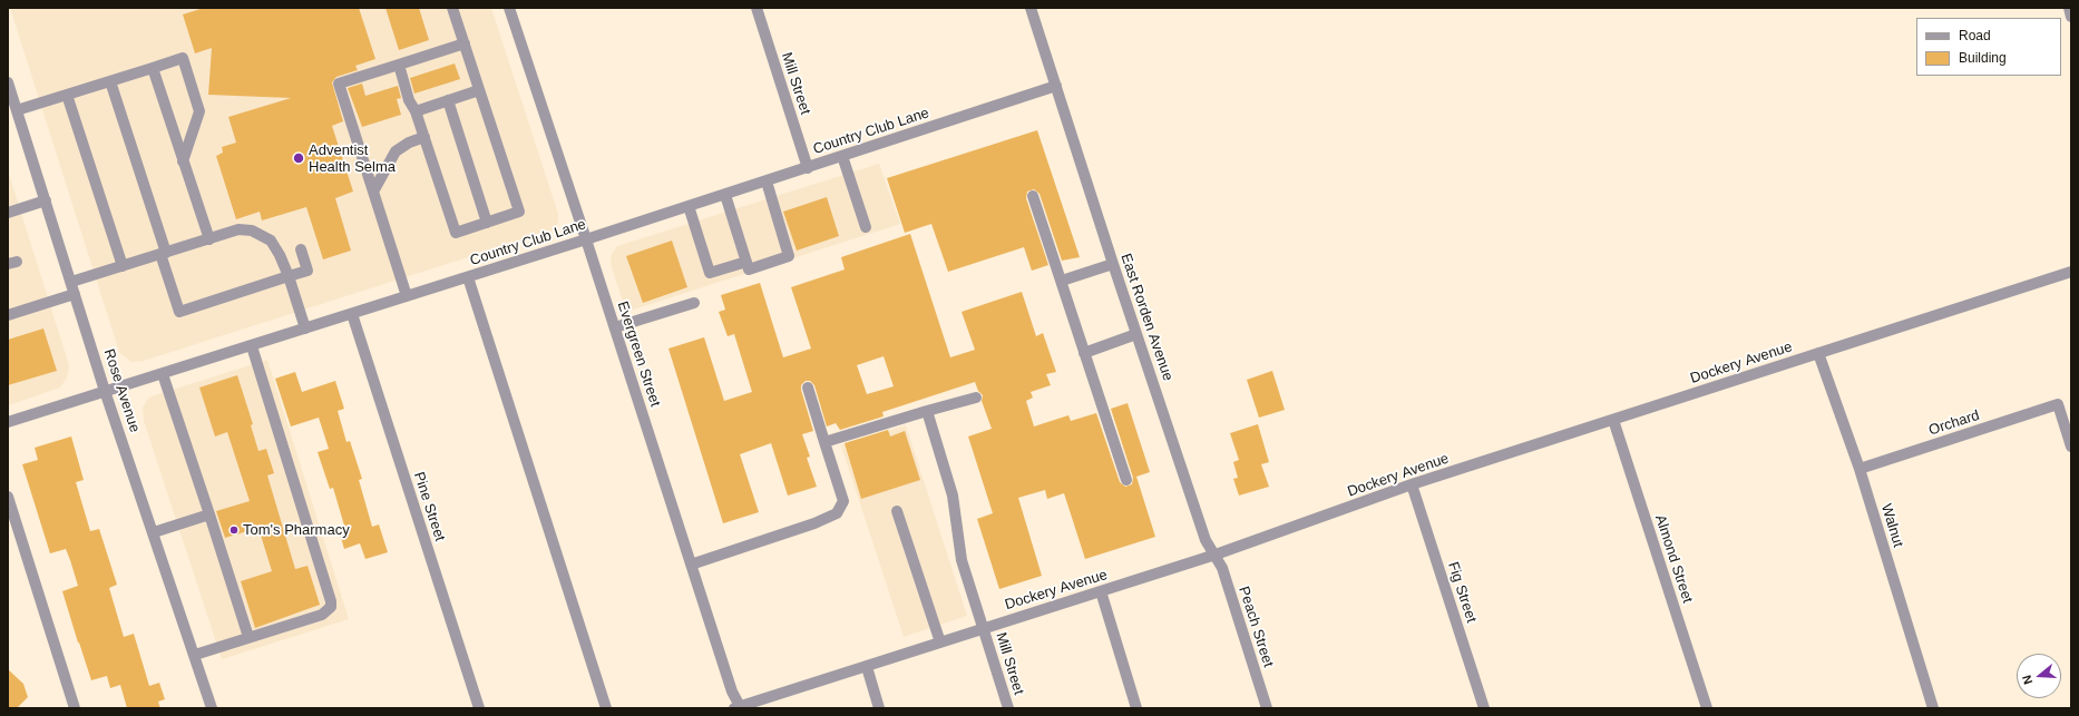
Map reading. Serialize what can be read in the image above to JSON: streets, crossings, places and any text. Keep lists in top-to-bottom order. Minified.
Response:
{"streets":{"street":["Mill Street","Country Club Lane","East Rorden Avenue","Evergreen Street","Dockery Avenue","Rose Avenue","Orchard","Pine Street","Walnut","Almond Street","Fig Street","Peach Street"]},"crossings":[["Mill Street","Country Club Lane"],["Mill Street","Dockery Avenue"],["Country Club Lane","East Rorden Avenue"],["Country Club Lane","Evergreen Street"],["Country Club Lane","Rose Avenue"],["Country Club Lane","Pine Street"],["East Rorden Avenue","Dockery Avenue"],["East Rorden Avenue","Peach Street"],["Evergreen Street","Dockery Avenue"],["Dockery Avenue","Walnut"],["Dockery Avenue","Almond Street"],["Dockery Avenue","Fig Street"],["Dockery Avenue","Peach Street"],["Orchard","Walnut"]],"places":["Adventist Health Selma","Tom's Pharmacy"],"legend":["Road","Building"],"north":"left"}
